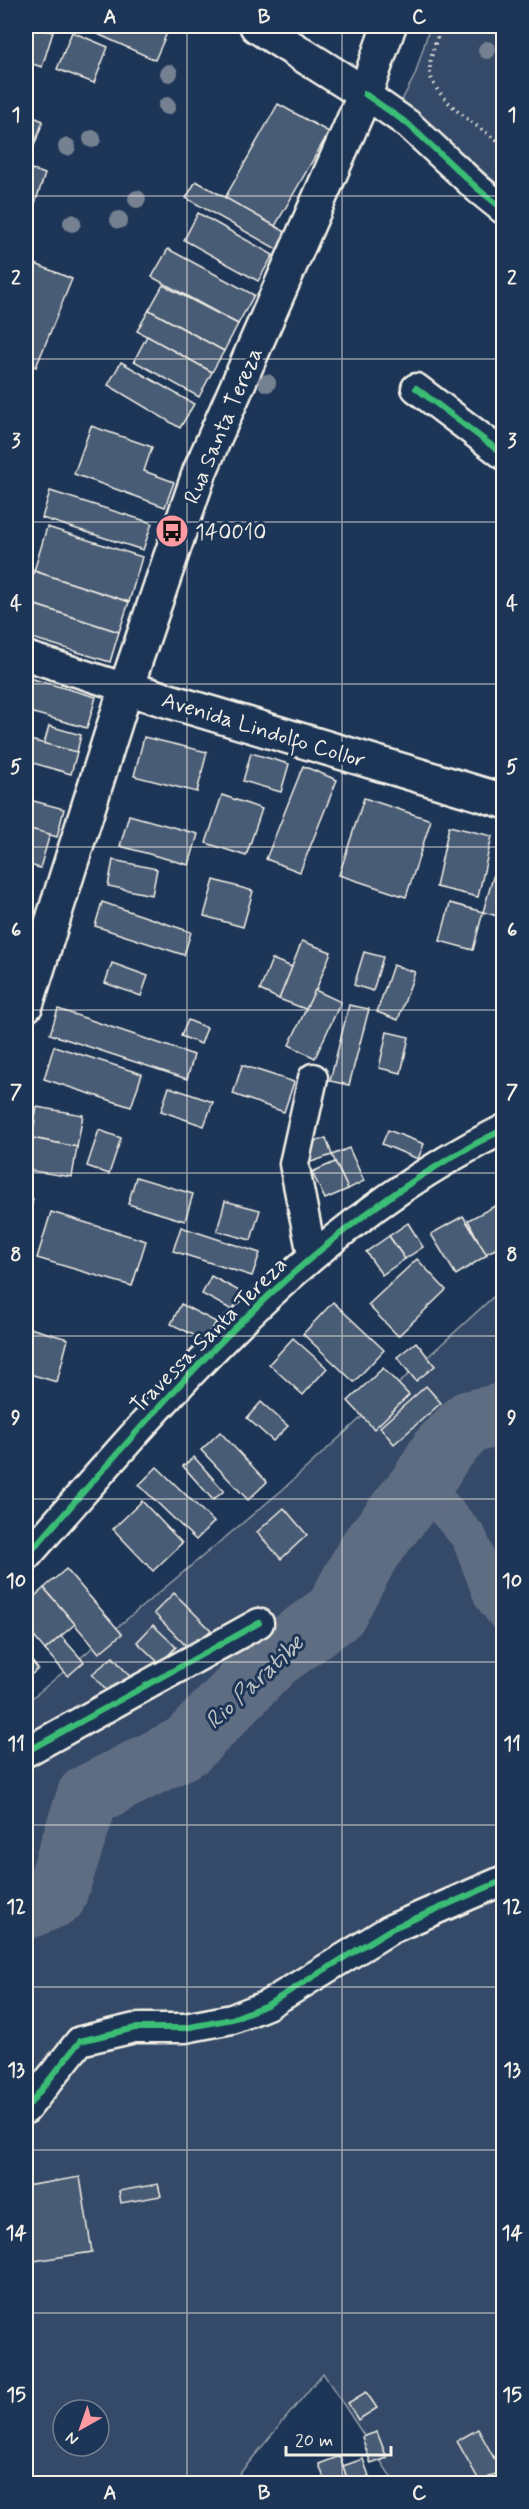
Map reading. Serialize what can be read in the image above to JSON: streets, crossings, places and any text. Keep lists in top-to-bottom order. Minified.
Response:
{"streets":{"main road":["Rua Santa Tereza","Avenida Lindolfo Collor"],"street":["Travessa Santa Tereza"]},"crossings":[["Rua Santa Tereza","Avenida Lindolfo Collor"]],"water":["Rio Paratibe"],"places":{"bus stop":["140010"]},"scale_bar":"20 m","north":"bottom left","grid":{"columns":["A","B","C"],"rows":["1","2","3","4","5","6","7","8","9","10","11","12","13","14","15"]}}
